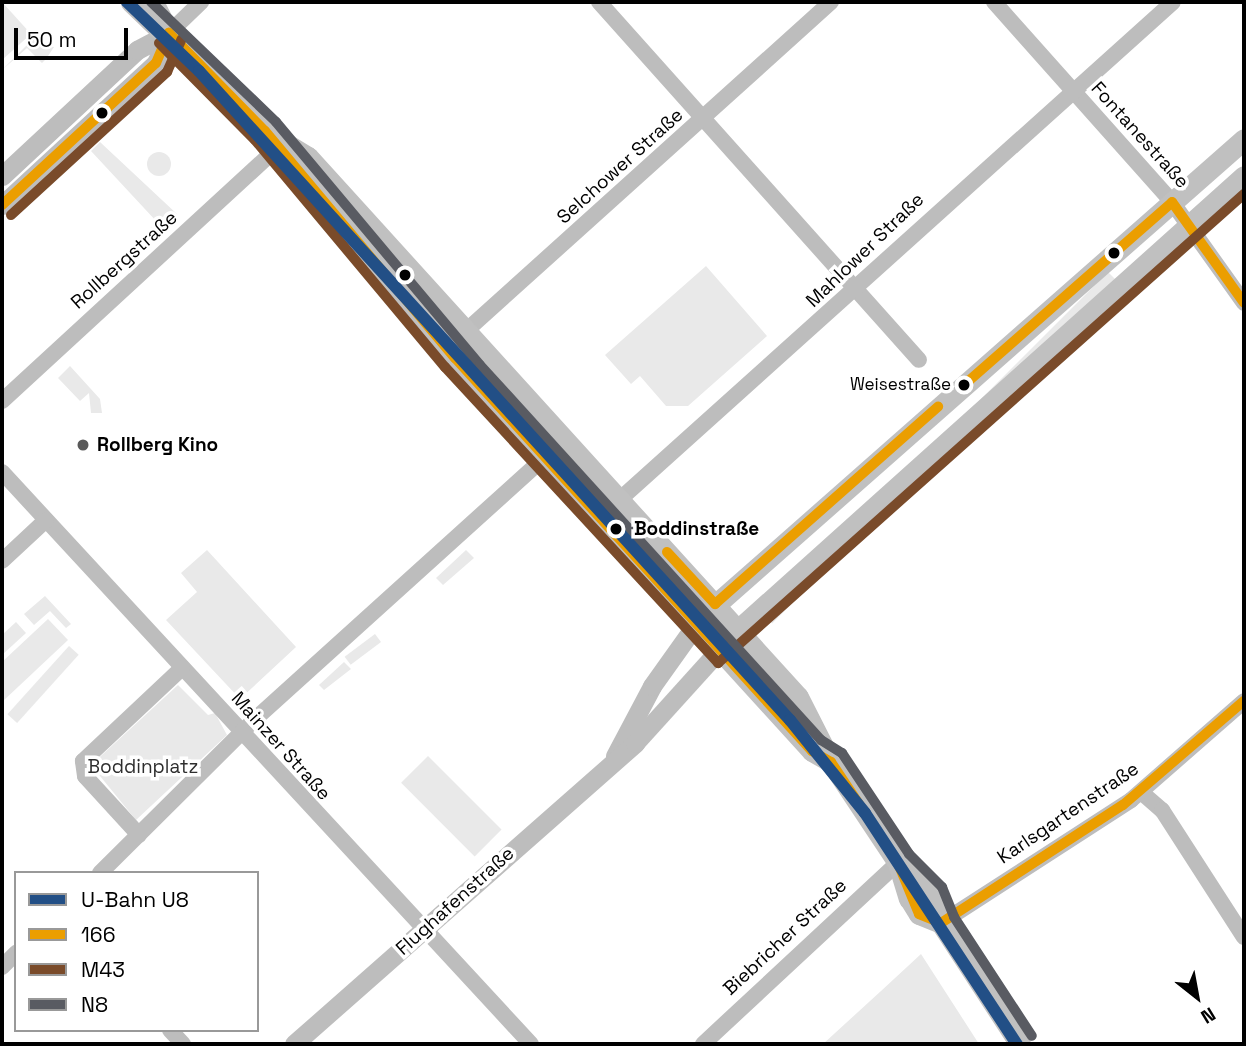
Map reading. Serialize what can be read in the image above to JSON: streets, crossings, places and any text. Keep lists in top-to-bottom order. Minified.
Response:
{"streets":{"main road":["Flughafenstraße"],"street":["Fontanestraße","Selchower Straße","Mahlower Straße","Rollbergstraße","Mainzer Straße","Karlsgartenstraße","Biebricher Straße"]},"crossings":[["Fontanestraße","Mahlower Straße"],["Fontanestraße","Flughafenstraße"],["Mainzer Straße","Flughafenstraße"]],"parks":["Boddinplatz"],"places":["Weisestraße","Rollberg Kino","Boddinstraße"],"lines":["metro line U8","transit line N8","transit line 166","transit line M43"],"legend":["U-Bahn U8","166","M43","N8"],"scale_bar":"50 m","north":"bottom right"}
